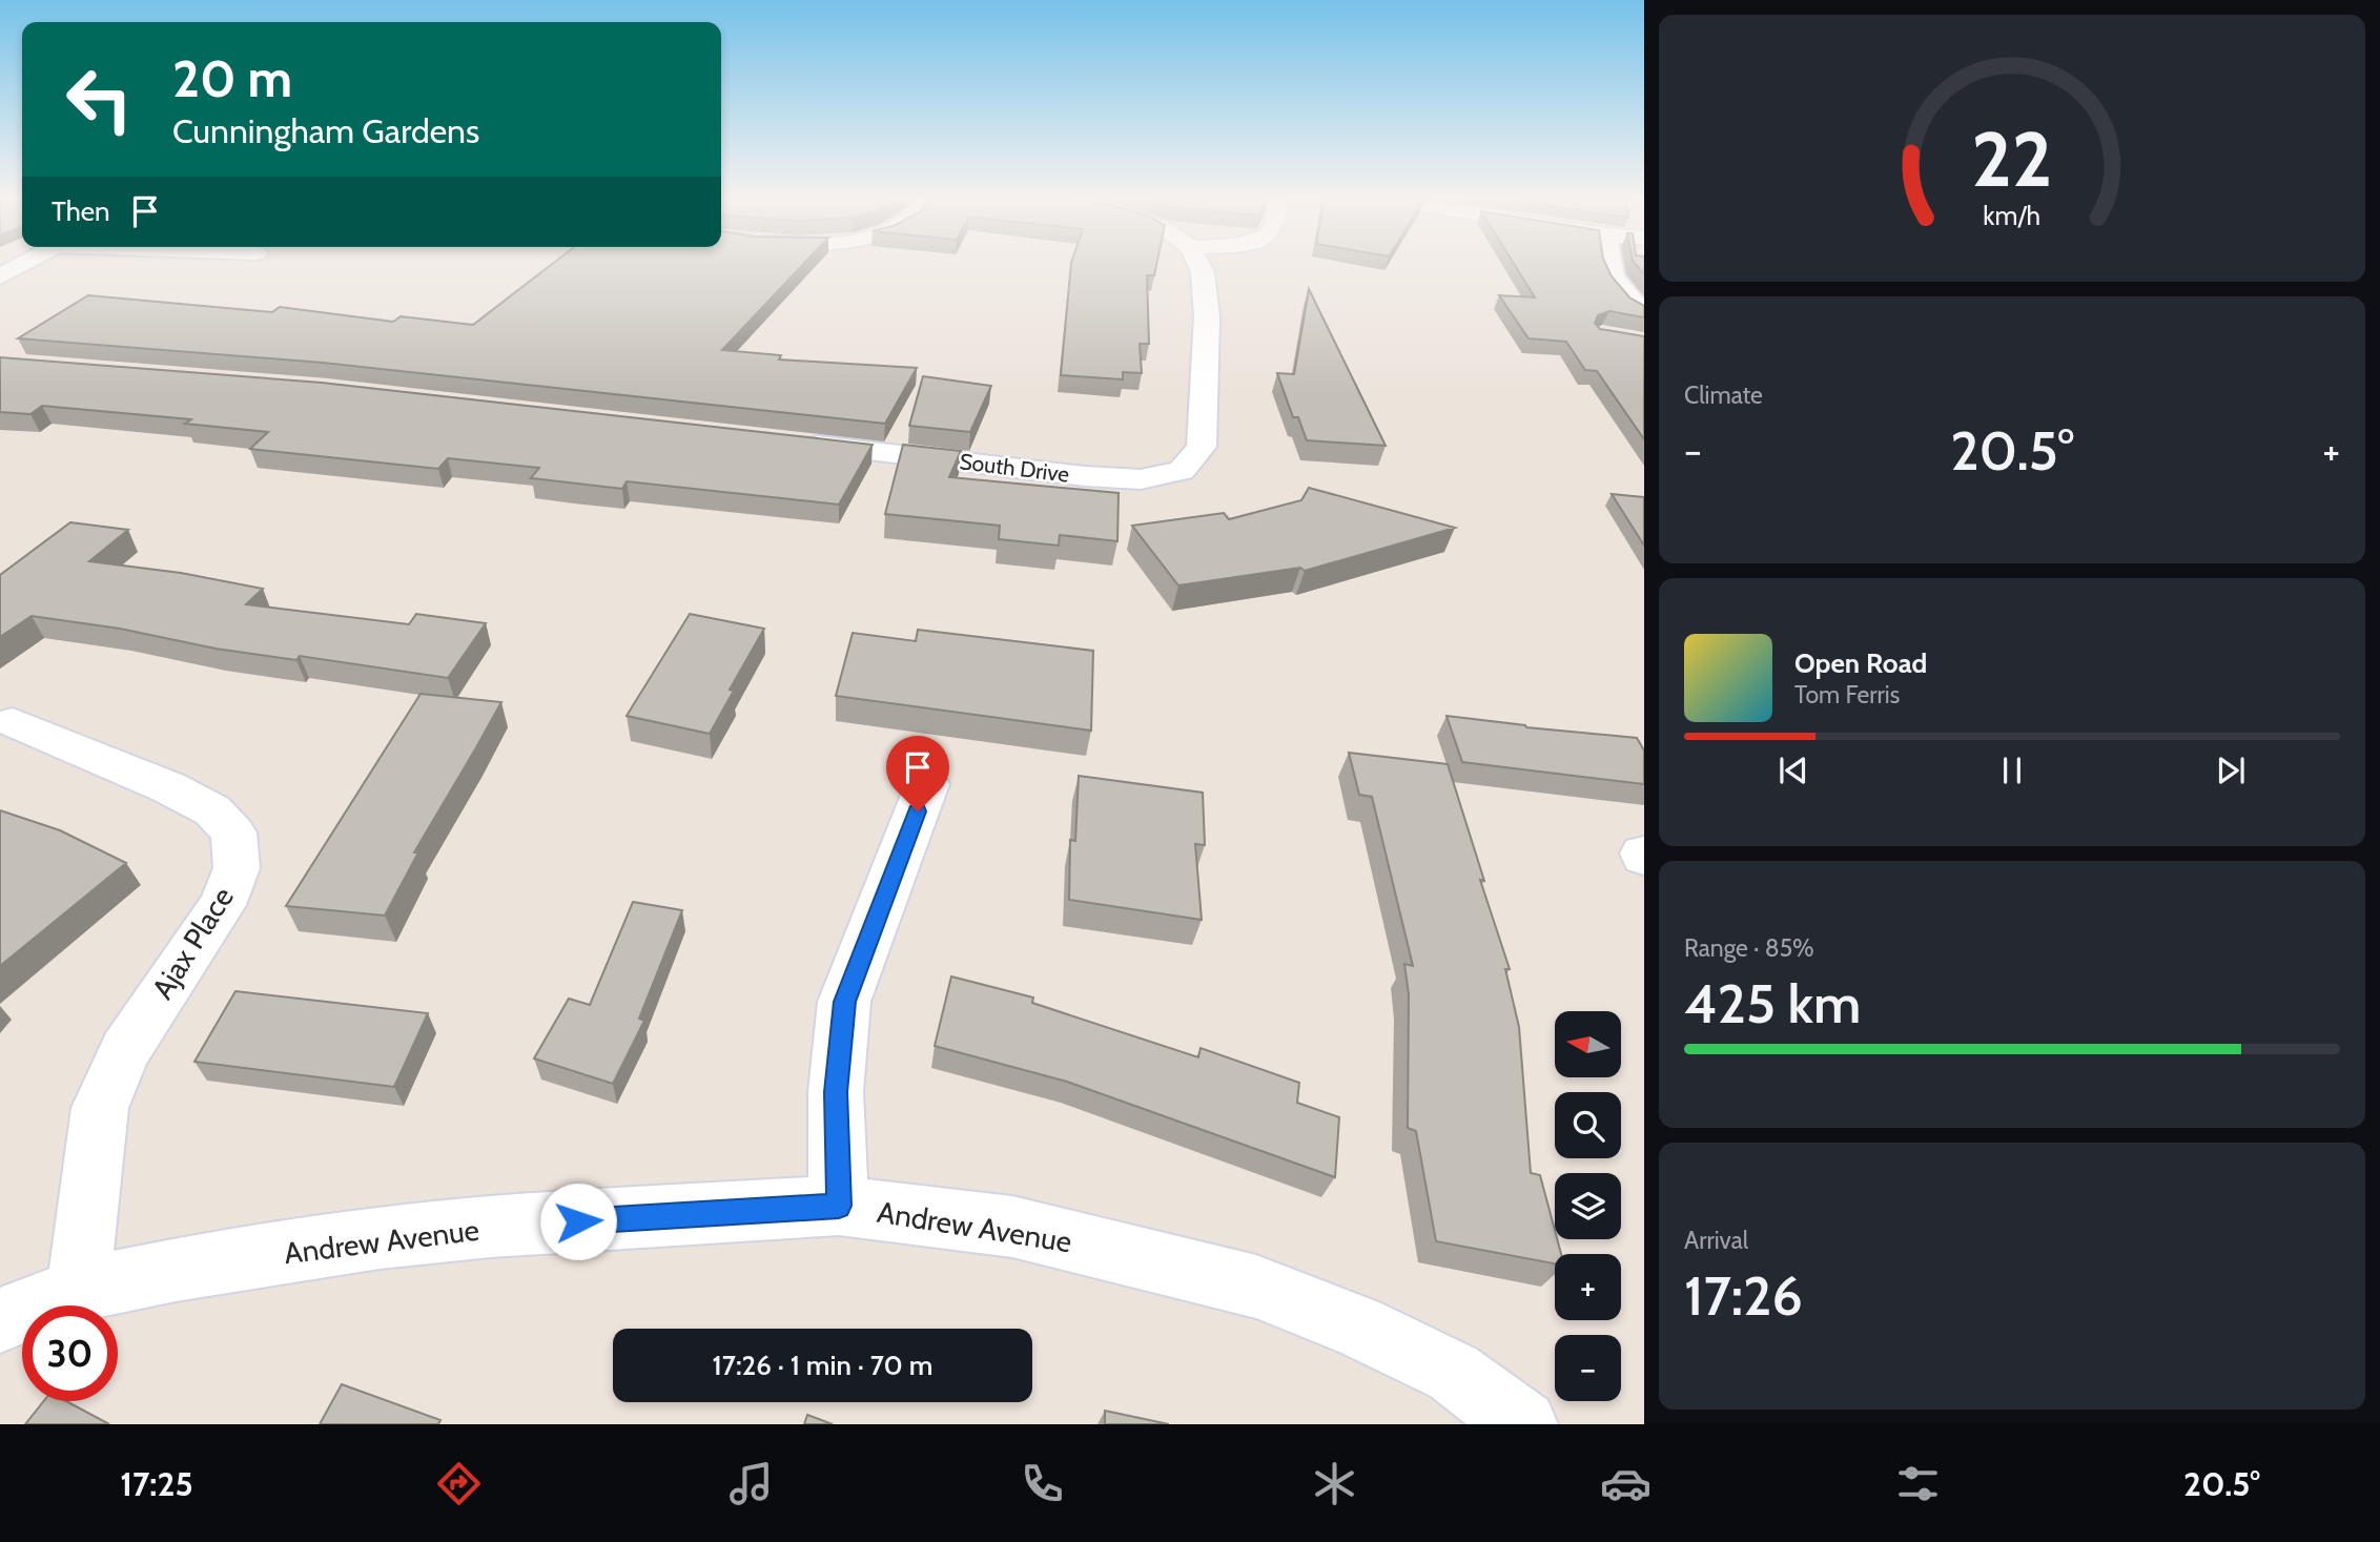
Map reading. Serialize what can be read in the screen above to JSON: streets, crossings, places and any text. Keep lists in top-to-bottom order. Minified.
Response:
{"streets":{"street":["South Drive","Ajax Place","Andrew Avenue"]},"crossings":[["Ajax Place","Andrew Avenue"]],"north":"left","page":{"turn":["20 m","Cunningham Gardens"],"then":"Then","tile":["Climate",["Range · 85%","425 km"],["Arrival","17:26"]],"heat":["−","20.5°","+"],"song":["Open Road","Tom Ferris"],"map_buttons":["+","−"],"limit":"30","trip":"17:26 · 1 min · 70 m","tabs":["17:25","20.5°"],"gauge":["22","km/h"]}}
